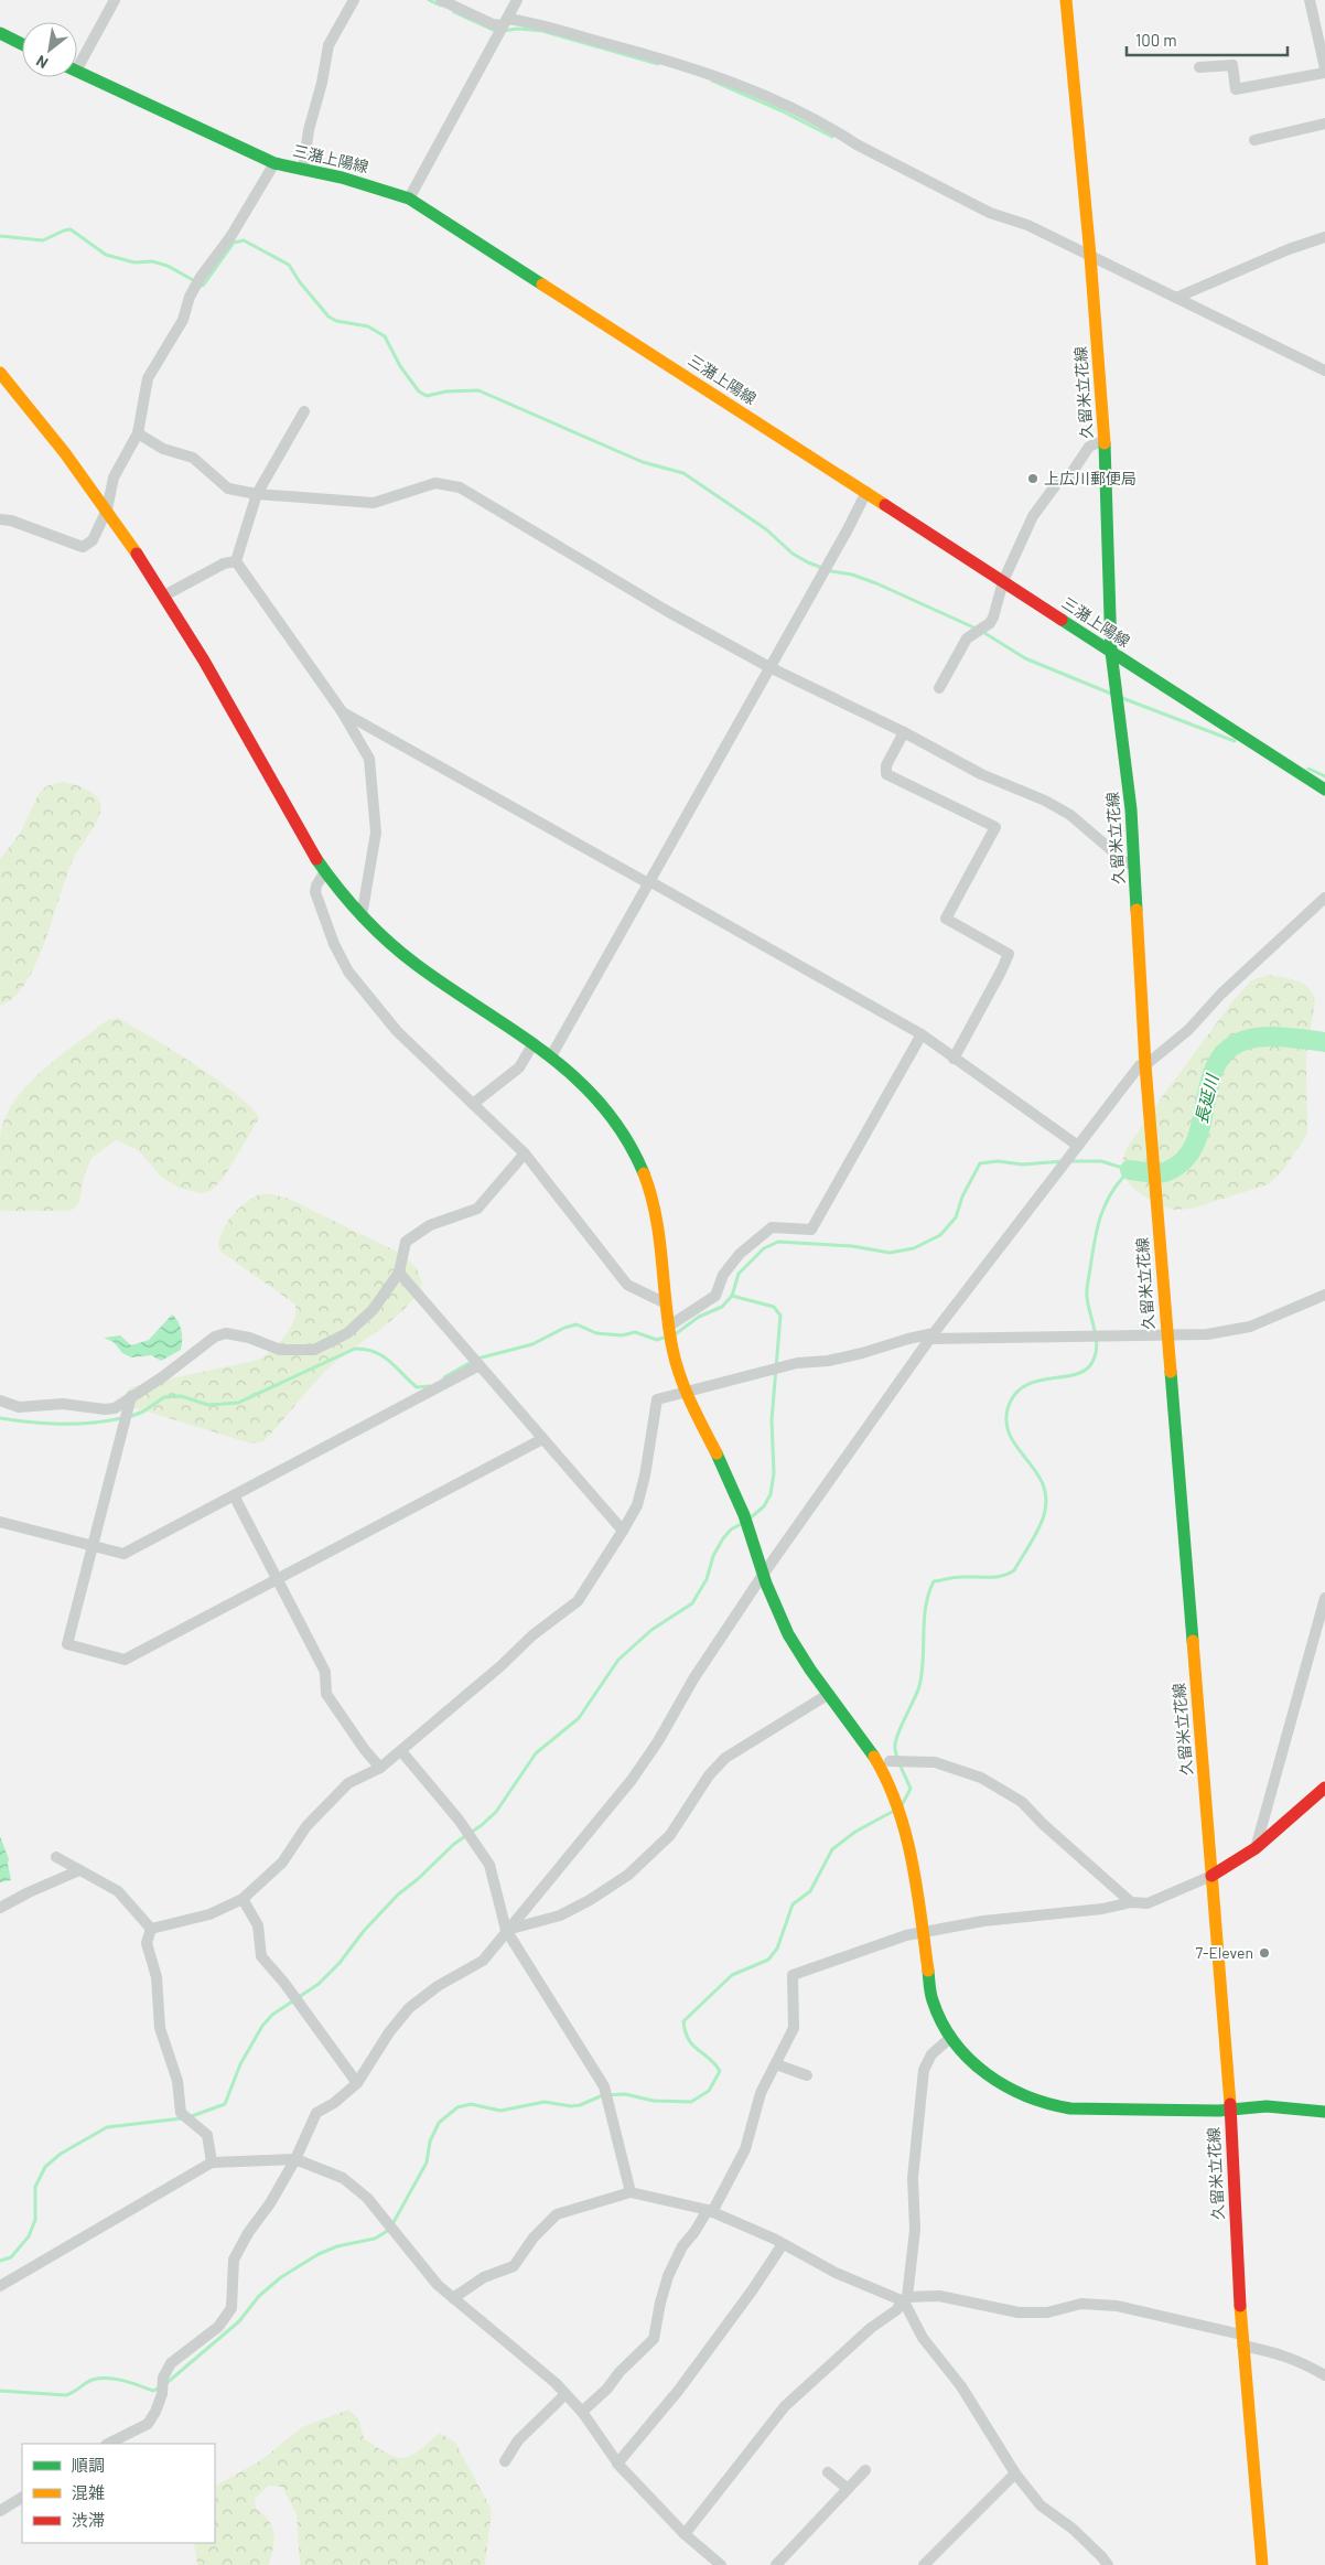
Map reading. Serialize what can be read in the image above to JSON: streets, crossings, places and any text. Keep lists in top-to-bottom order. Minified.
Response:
{"streets":{"main road":["三潴上陽線","久留米立花線"]},"crossings":[["三潴上陽線","久留米立花線"]],"water":["長延川"],"places":["上広川郵便局","7-Eleven"],"legend":["順調","混雑","渋滞"],"scale_bar":"100 m","north":"bottom left"}
